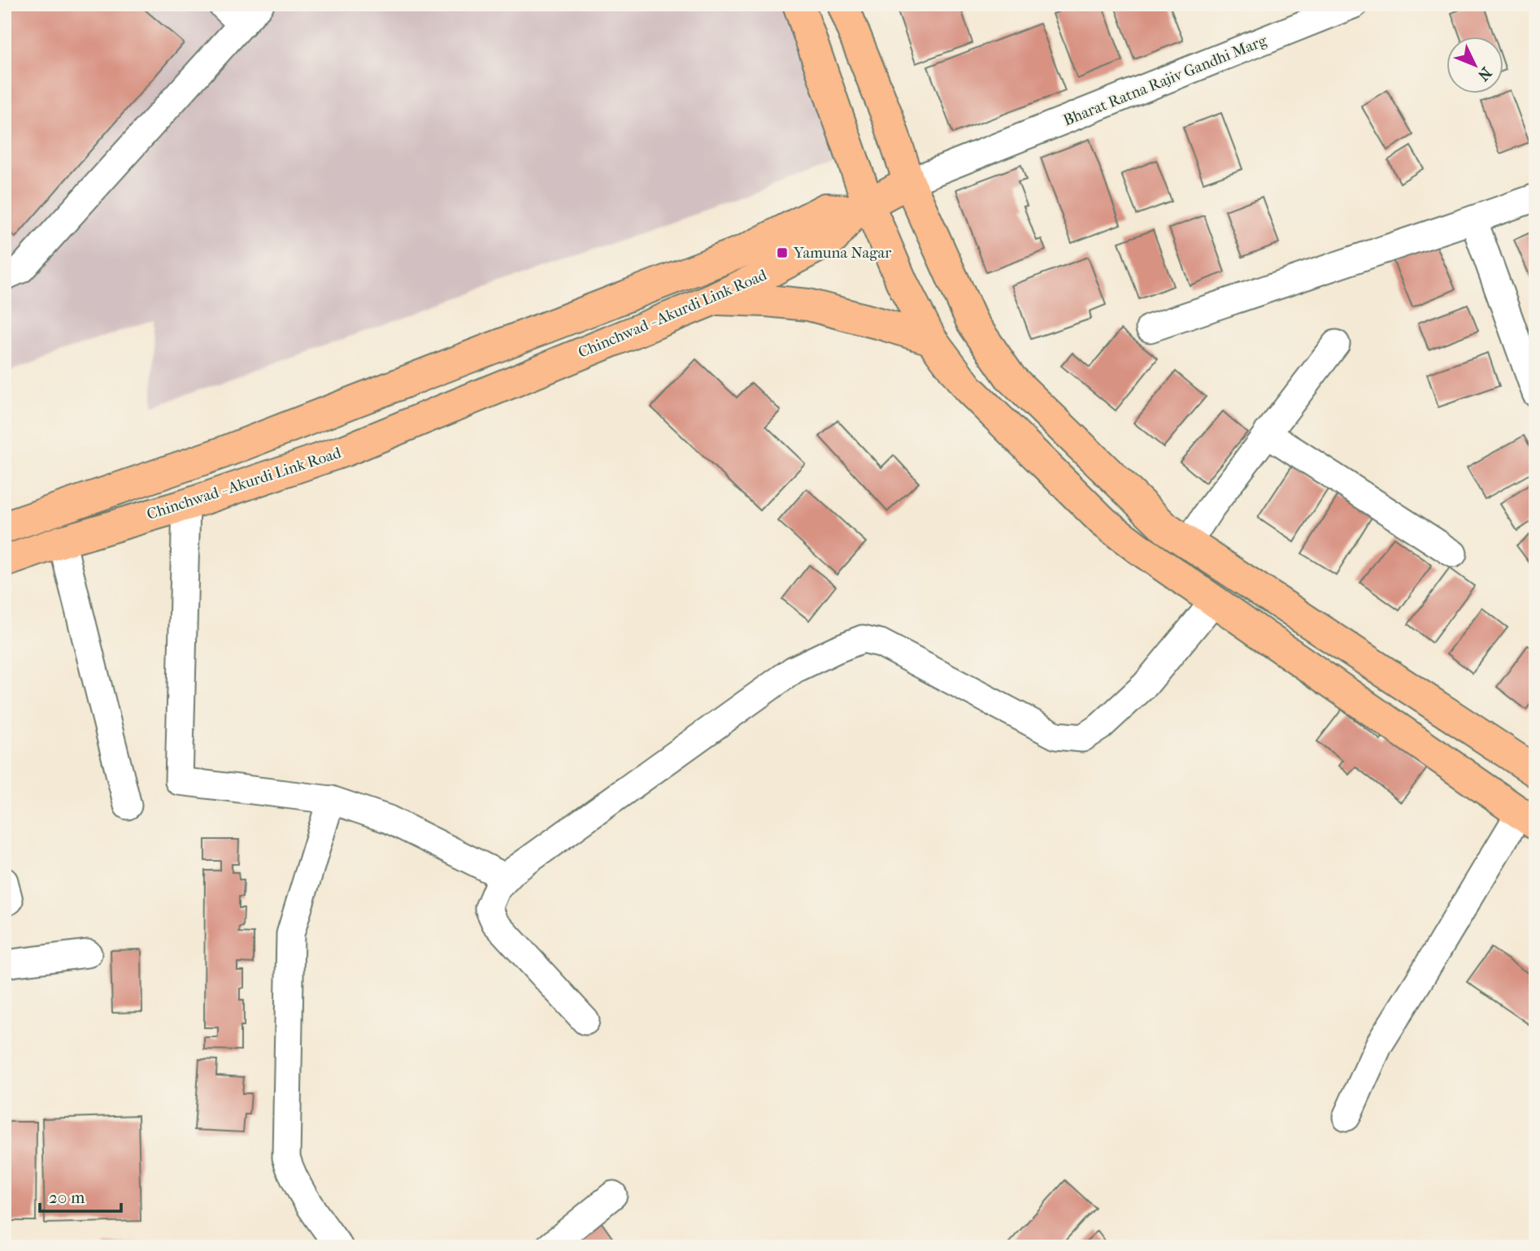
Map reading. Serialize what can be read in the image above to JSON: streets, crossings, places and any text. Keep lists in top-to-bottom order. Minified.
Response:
{"streets":{"main road":["Chinchwad - Akurdi Link Road"],"street":["Bharat Ratna Rajiv Gandhi Marg"]},"places":{"transit":["Yamuna Nagar"]},"scale_bar":"20 m","north":"bottom right"}
